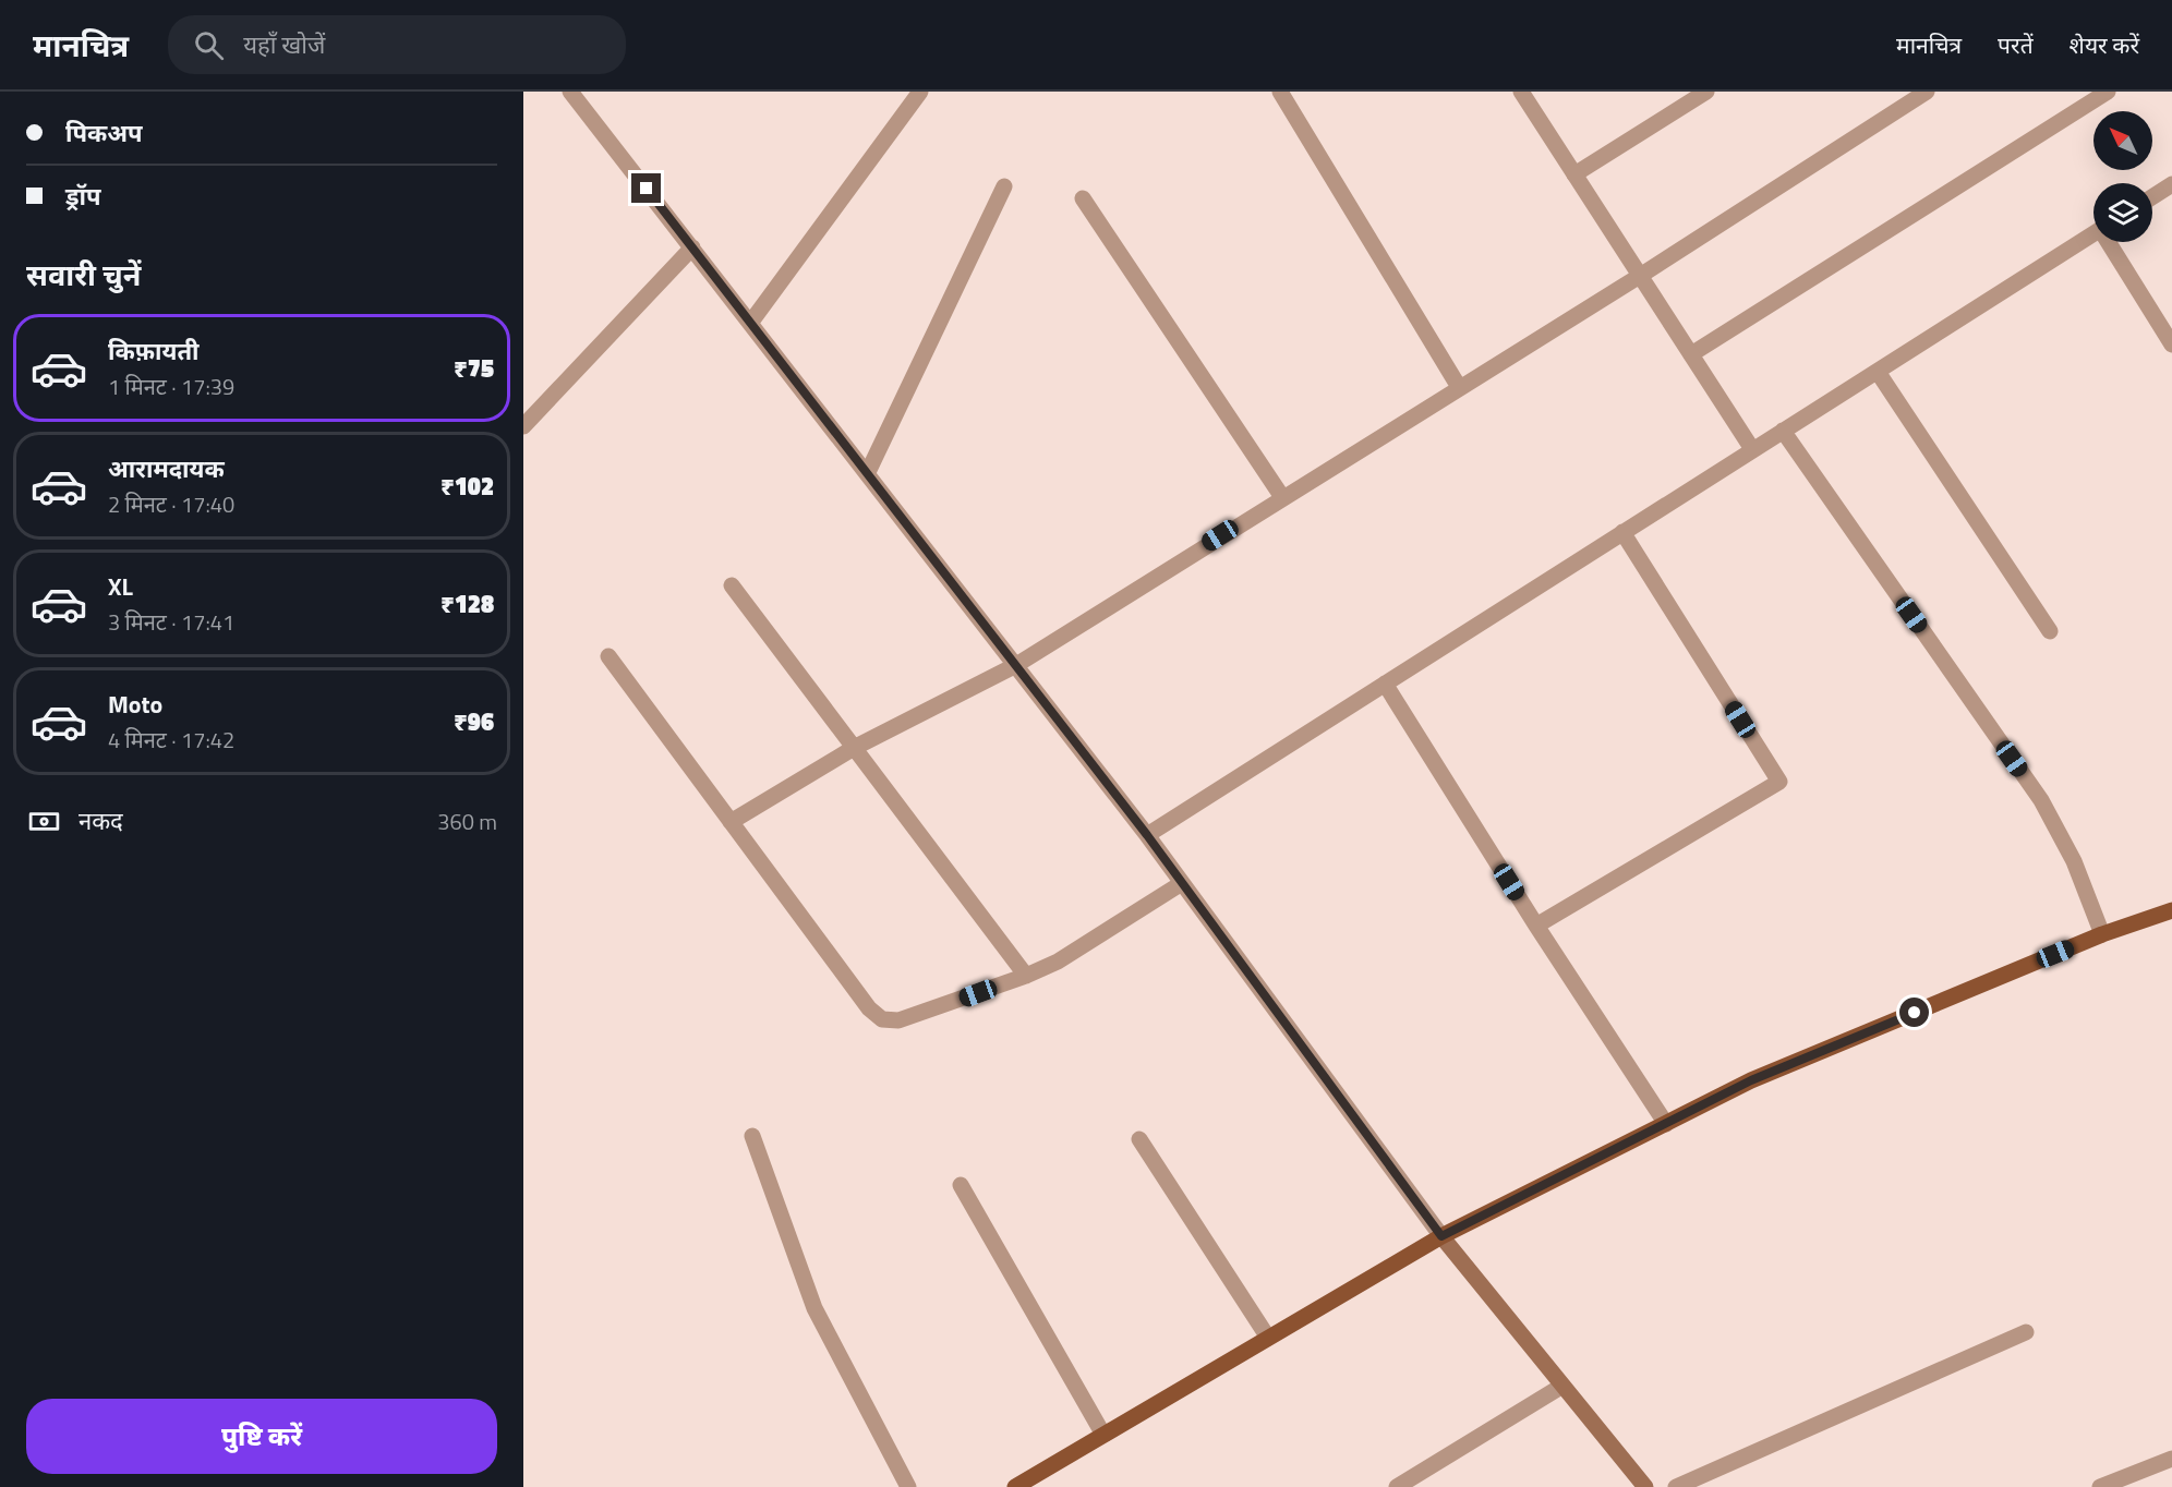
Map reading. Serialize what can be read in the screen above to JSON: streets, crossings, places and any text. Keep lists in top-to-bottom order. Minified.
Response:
{"north":"top left","page":{"header":"मानचित्र","search":"यहाँ खोजें","nav":["मानचित्र","परतें","शेयर करें"],"banner":["पिकअप","ड्रॉप"],"heading":"सवारी चुनें","list":[{"name":"किफ़ायती","note":"1 मिनट · 17:39","value":"₹75"},{"name":"आरामदायक","note":"2 मिनट · 17:40","value":"₹102"},{"name":"XL","note":"3 मिनट · 17:41","value":"₹128"},{"name":"Moto","note":"4 मिनट · 17:42","value":"₹96"}],"pay":["नकद","360 m"],"buttons":"पुष्टि करें"}}
